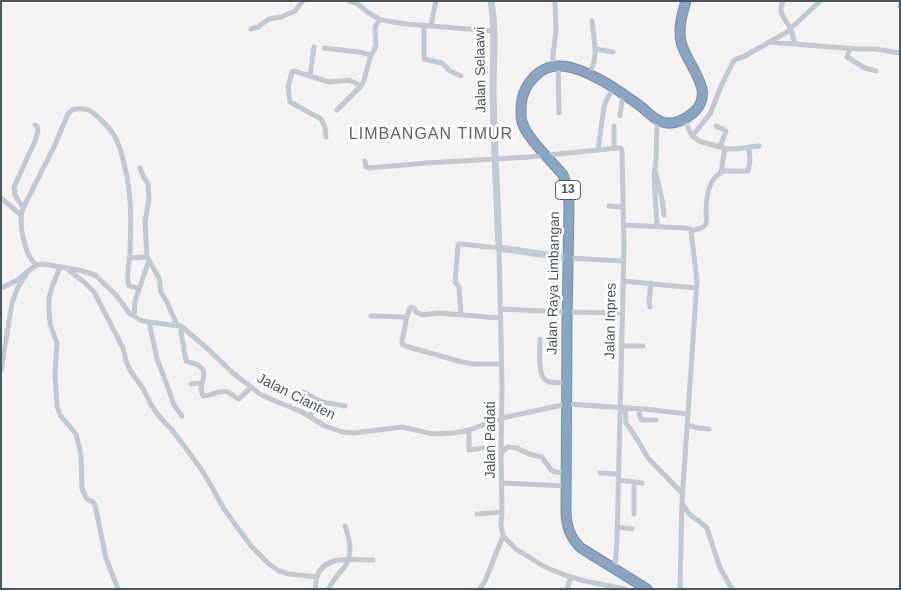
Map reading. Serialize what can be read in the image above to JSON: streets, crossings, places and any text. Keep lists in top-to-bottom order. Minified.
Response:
{"streets":{"highway":["13","Jalan Raya Limbangan"],"street":["Jalan Selaawi","Jalan Inpres","Jalan Cianten","Jalan Padati"]},"crossings":[["Jalan Selaawi","Jalan Padati"],["Jalan Raya Limbangan","Jalan Inpres"],["Jalan Raya Limbangan","Jalan Cianten"],["Jalan Inpres","Jalan Cianten"],["Jalan Cianten","Jalan Padati"]],"districts":["LIMBANGAN TIMUR"]}
